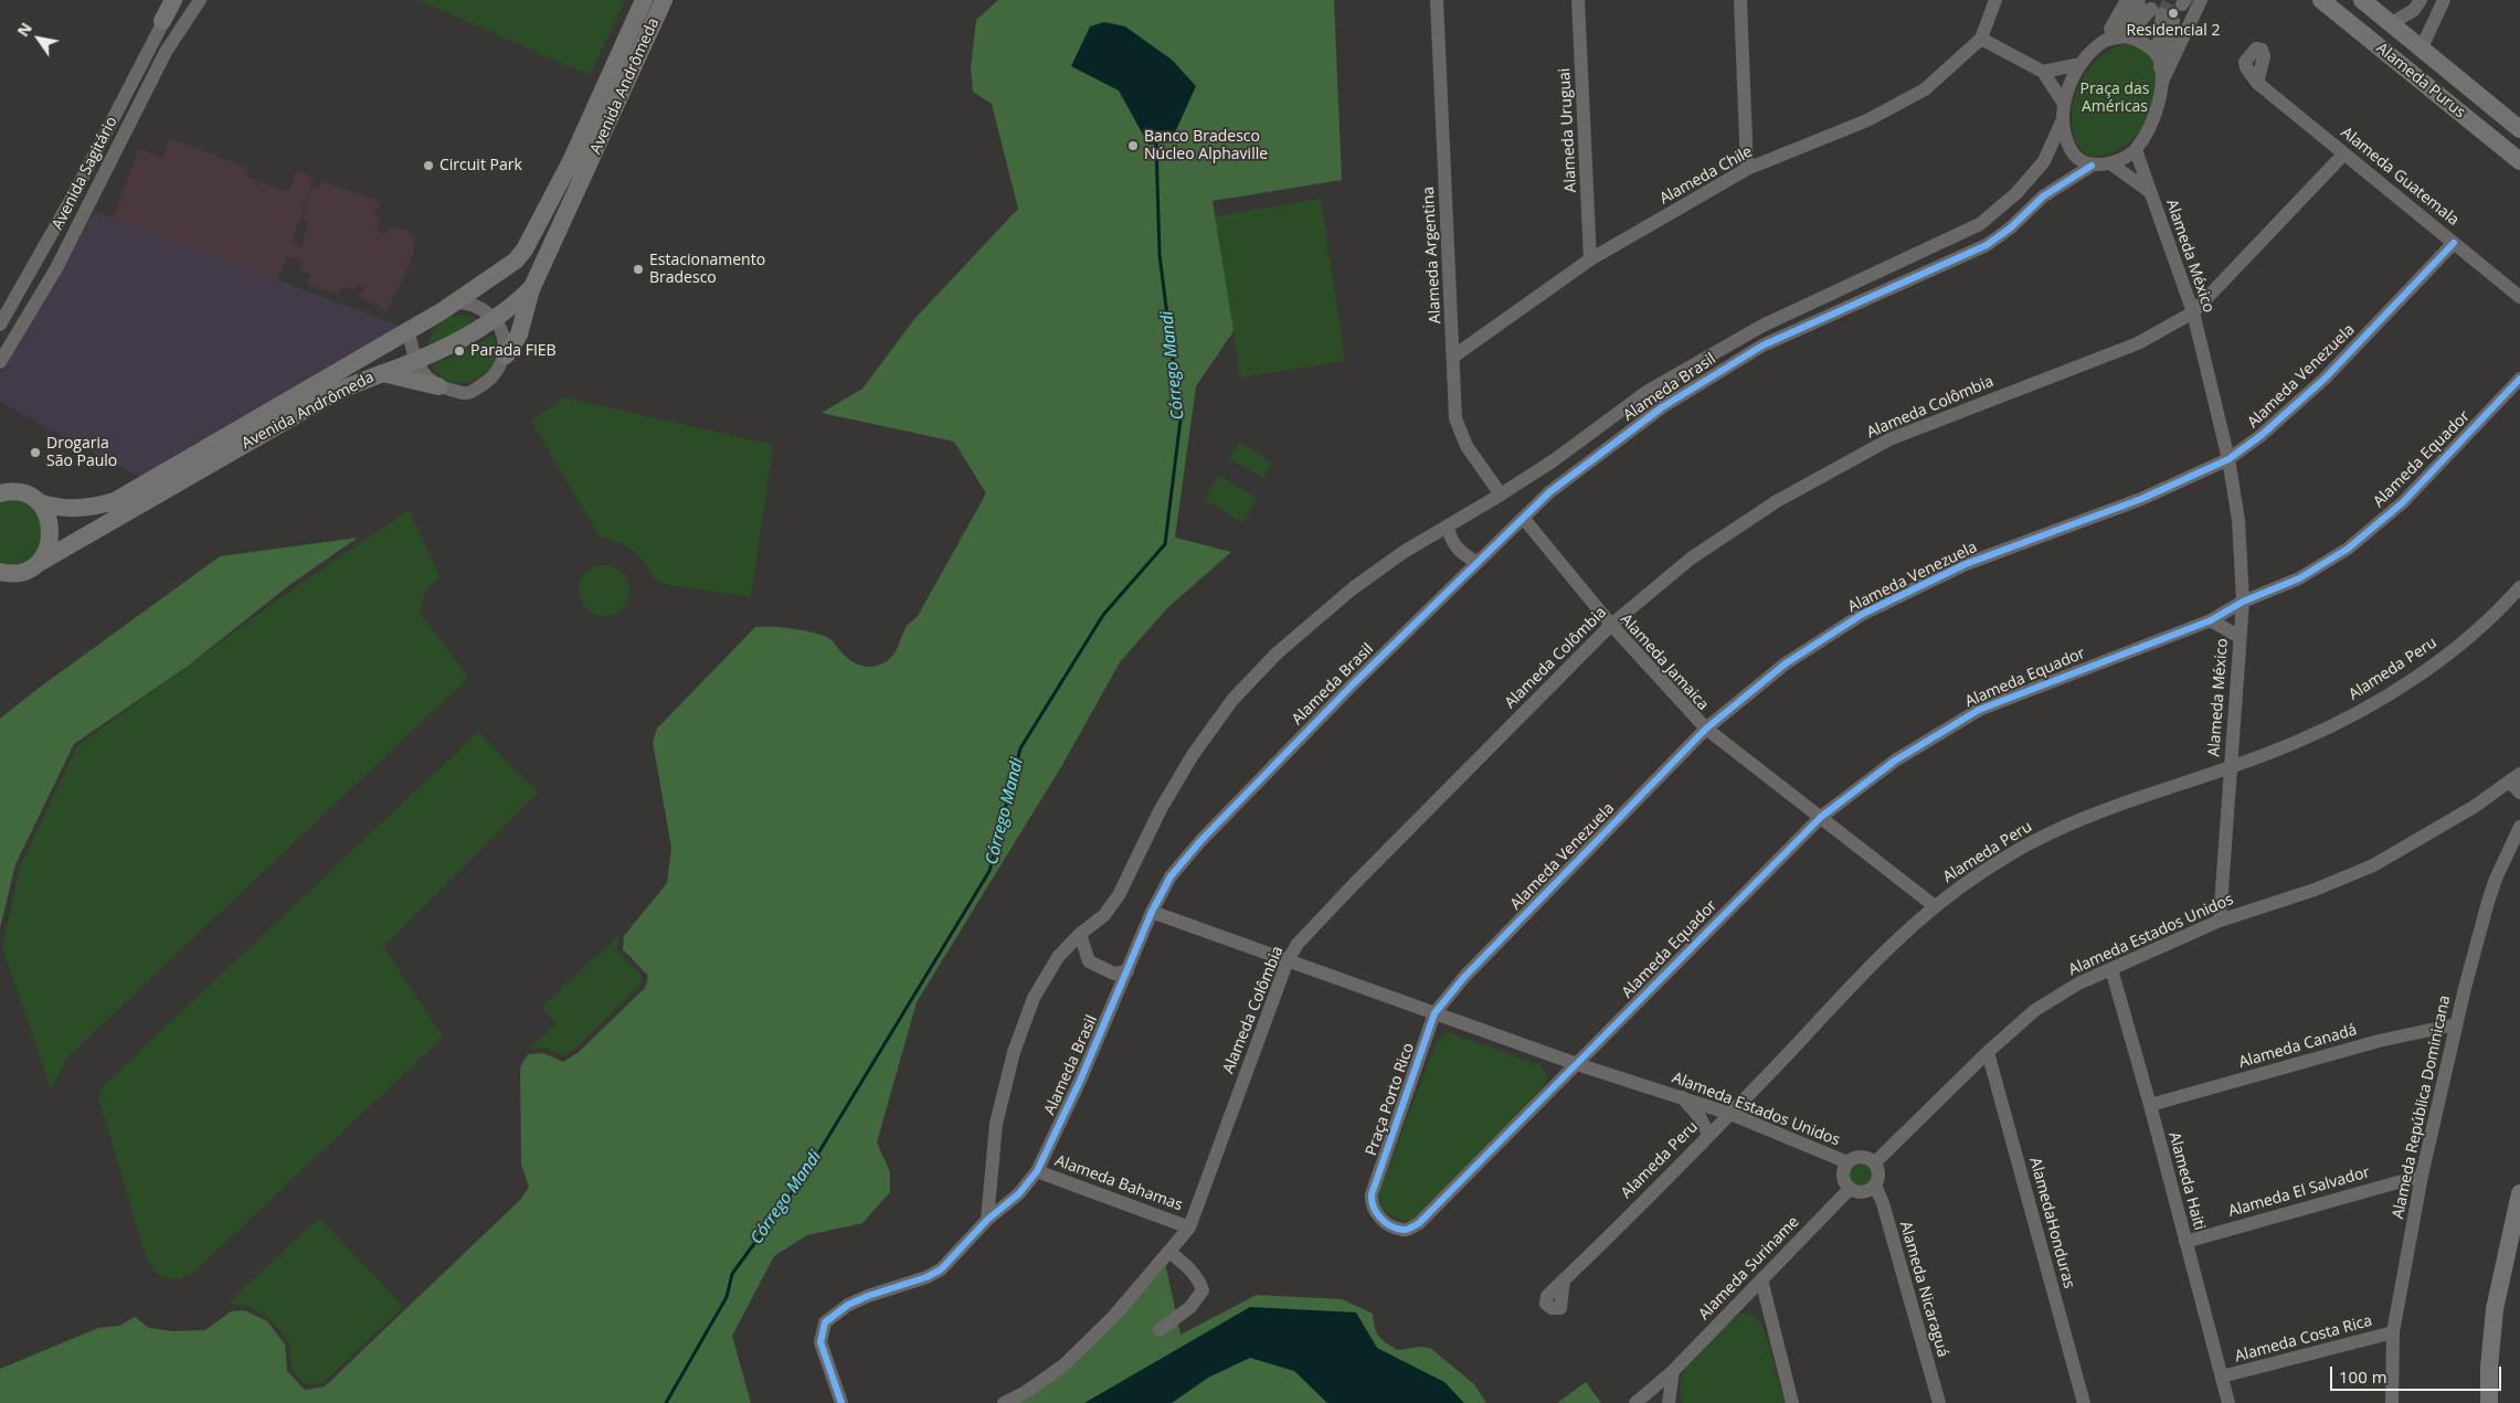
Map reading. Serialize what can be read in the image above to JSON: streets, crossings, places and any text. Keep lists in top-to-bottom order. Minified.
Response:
{"streets":{"main road":["Alameda Purus","Avenida Andrômeda"],"street":["Alameda Uruguai","Avenida Sagitário","Alameda Chile","Alameda Guatemala","Alameda Argentina","Alameda México","Alameda Venezuela","Alameda Brasil","Alameda Colômbia","Alameda Equador","Alameda Jamaica","Alameda Peru","Alameda Estados Unidos","Alameda Canadá","Praça Porto Rico","Alameda República Dominicana","Alameda Haiti","Alameda Bahamas","Alameda El Salvador","AlamedaHonduras","Alameda Suriname","Alameda Nicaraguá","Alameda Costa Rica"]},"crossings":[["Alameda Uruguai","Alameda Chile"],["Alameda Chile","Alameda Argentina"],["Alameda Guatemala","Alameda Venezuela"],["Alameda Guatemala","Alameda Colômbia"],["Alameda Argentina","Alameda Brasil"],["Alameda México","Alameda Venezuela"],["Alameda México","Alameda Brasil"],["Alameda México","Alameda Colômbia"],["Alameda México","Alameda Equador"],["Alameda México","Alameda Peru"],["Alameda México","Alameda Estados Unidos"],["Alameda Venezuela","Alameda Jamaica"],["Alameda Venezuela","Alameda Estados Unidos"],["Alameda Venezuela","Praça Porto Rico"],["Alameda Brasil","Alameda Jamaica"],["Alameda Brasil","Alameda Estados Unidos"],["Alameda Brasil","Alameda Bahamas"],["Alameda Colômbia","Alameda Jamaica"],["Alameda Colômbia","Alameda Estados Unidos"],["Alameda Colômbia","Alameda Bahamas"],["Alameda Equador","Alameda Jamaica"],["Alameda Equador","Alameda Estados Unidos"],["Alameda Equador","Praça Porto Rico"],["Alameda Jamaica","Alameda Peru"],["Alameda Peru","Alameda Estados Unidos"],["Alameda Estados Unidos","Praça Porto Rico"],["Alameda Estados Unidos","Alameda Haiti"],["Alameda Estados Unidos","AlamedaHonduras"],["Alameda Estados Unidos","Alameda Suriname"],["Alameda Estados Unidos","Alameda Nicaraguá"],["Alameda Canadá","Alameda República Dominicana"],["Alameda Canadá","Alameda Haiti"],["Alameda República Dominicana","Alameda El Salvador"],["Alameda República Dominicana","Alameda Costa Rica"],["Alameda Haiti","Alameda El Salvador"],["Alameda Haiti","Alameda Costa Rica"],["Alameda Suriname","Alameda Nicaraguá"]],"water":["Córrego Mandi"],"parks":["Praça das Américas"],"places":["Residencial 2","Banco Bradesco Núcleo Alphaville","Circuit Park","Estacionamento Bradesco","Parada FIEB","Drogaria São Paulo"],"scale_bar":"100 m","north":"top left"}
